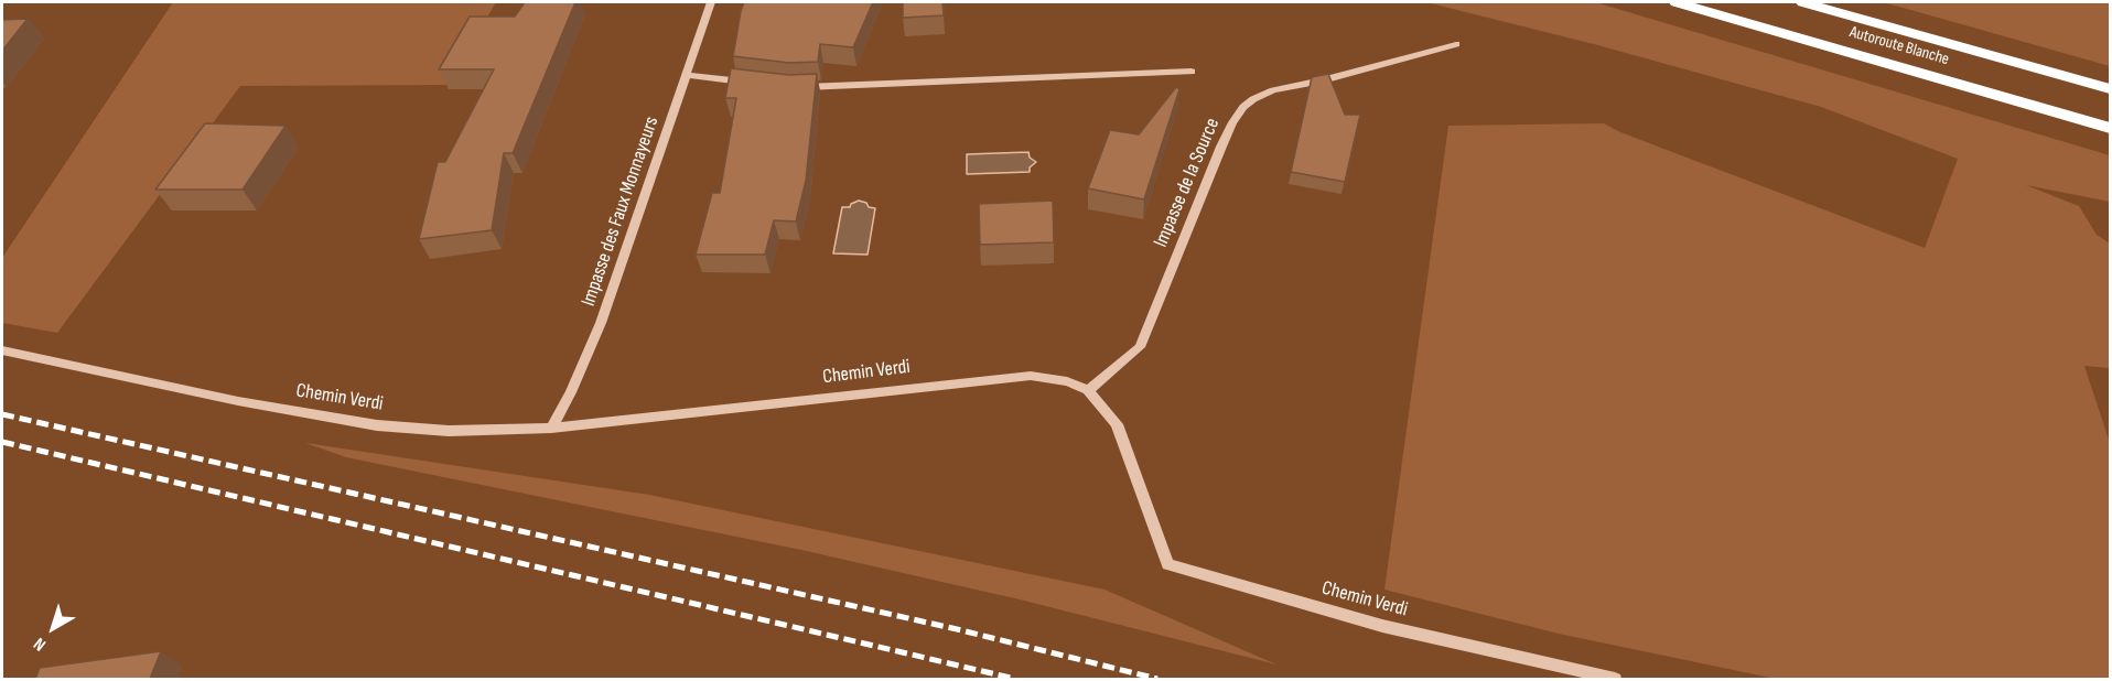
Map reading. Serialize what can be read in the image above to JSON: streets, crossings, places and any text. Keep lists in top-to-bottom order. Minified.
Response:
{"streets":{"highway":["Autoroute Blanche"],"street":["Impasse de la Source","Impasse des Faux Monnayeurs","Chemin Verdi"]},"crossings":[["Impasse de la Source","Chemin Verdi"],["Impasse des Faux Monnayeurs","Chemin Verdi"]],"north":"bottom left"}
